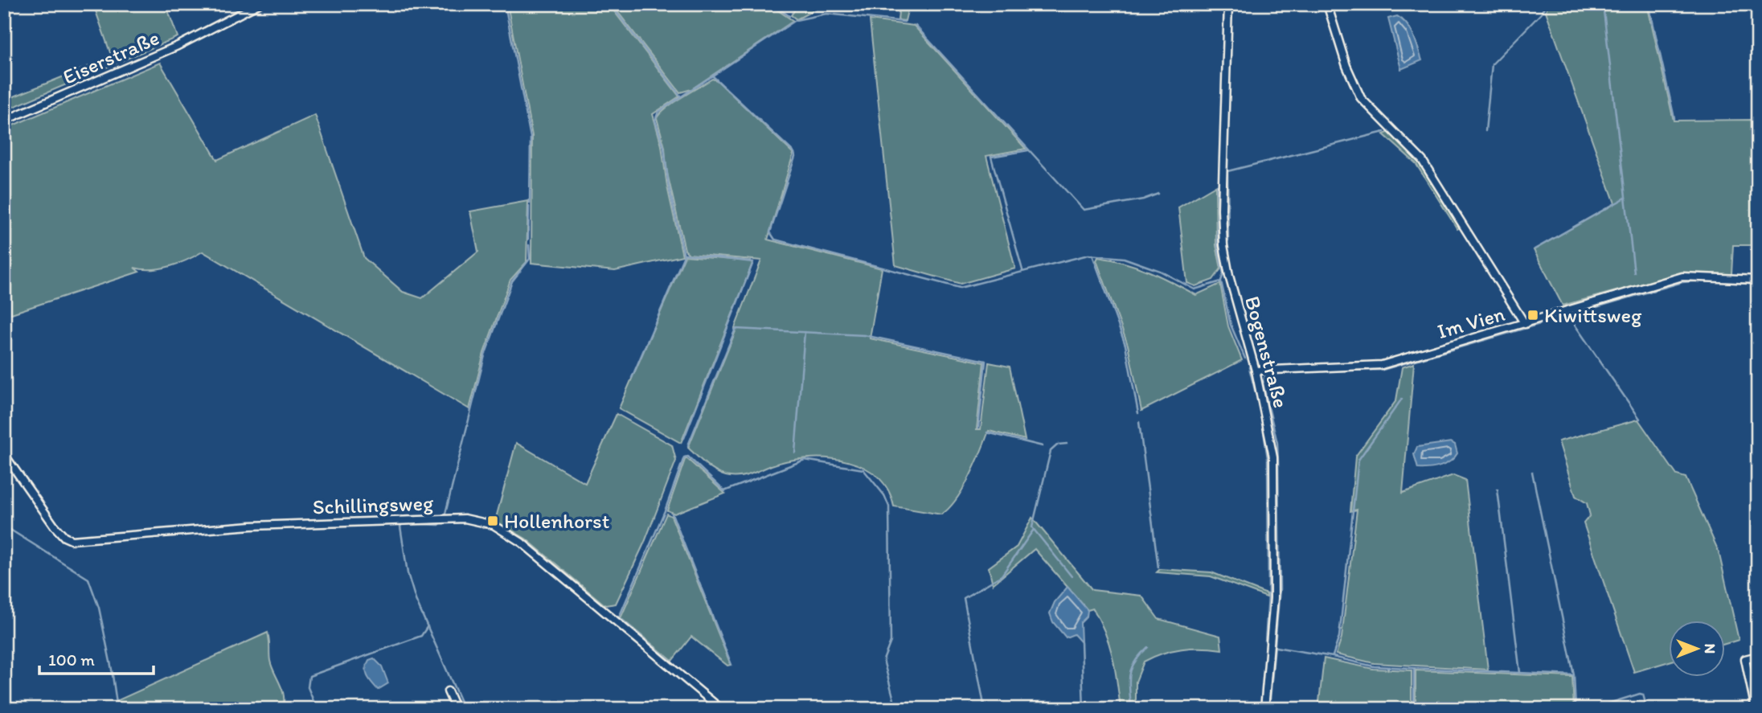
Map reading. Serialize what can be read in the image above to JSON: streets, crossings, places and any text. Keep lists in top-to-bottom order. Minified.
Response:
{"streets":{"street":["Eiserstraße","Im Vien","Bogenstraße","Schillingsweg"]},"crossings":[["Im Vien","Bogenstraße"]],"places":{"transit":["Kiwittsweg","Hollenhorst"]},"scale_bar":"100 m","north":"right"}
